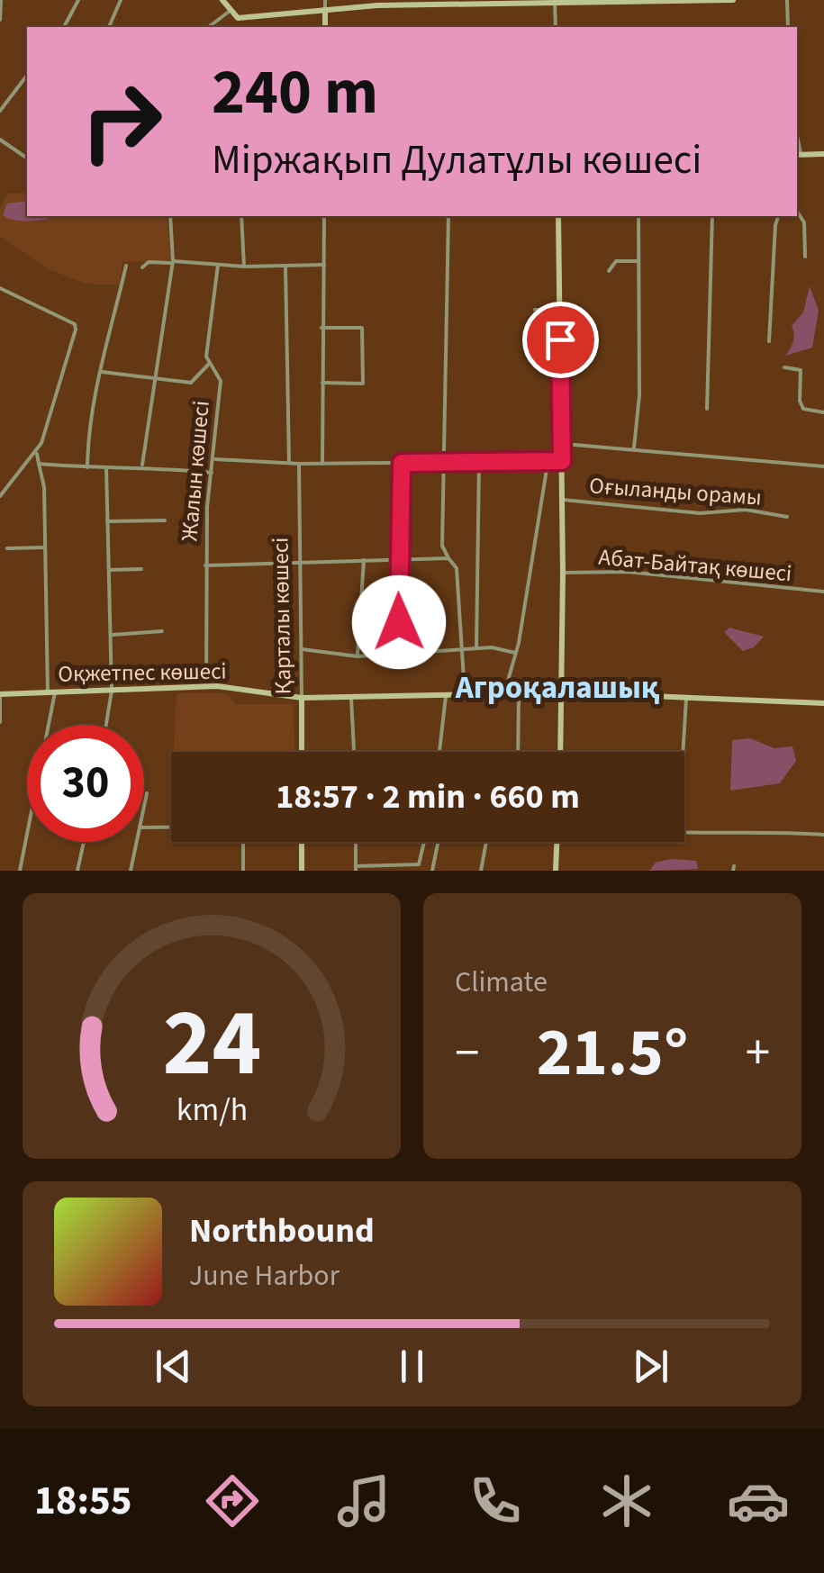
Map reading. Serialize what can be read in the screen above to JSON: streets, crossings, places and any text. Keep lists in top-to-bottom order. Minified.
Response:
{"streets":{"street":["Жалын көшесі","Оғыланды орамы","Абат-Байтақ көшесі","Қарталы көшесі","Оқжетпес көшесі"]},"crossings":[["Жалын көшесі","Оқжетпес көшесі"],["Қарталы көшесі","Оқжетпес көшесі"]],"districts":["Агроқалашық"],"page":{"turn":["240 m","Міржақып Дулатұлы көшесі"],"limit":"30","trip":"18:57 · 2 min · 660 m","tile":"Climate","heat":["−","21.5°","+"],"song":["Northbound","June Harbor"],"tabs":"18:55","gauge":["24","km/h"]}}
